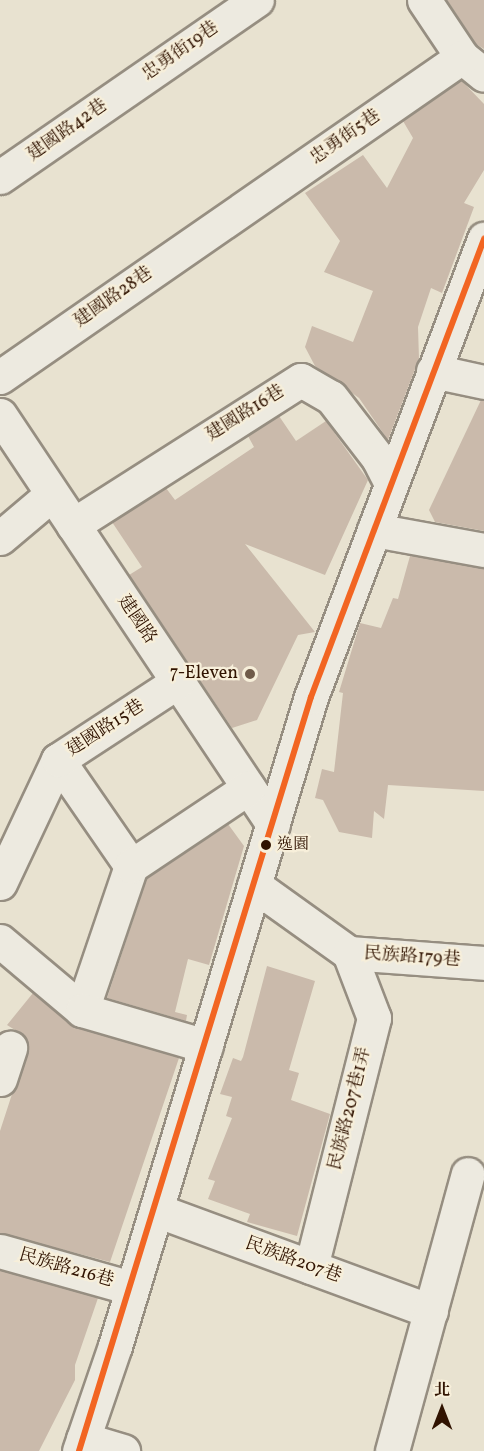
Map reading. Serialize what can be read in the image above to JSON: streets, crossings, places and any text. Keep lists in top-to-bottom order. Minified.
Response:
{"streets":{"street":["忠勇街19巷","建國路42巷","忠勇街5巷","建國路28巷","建國路16巷","建國路","建國路15巷","民族路179巷","民族路207巷1弄","民族路207巷","民族路216巷"]},"crossings":[["忠勇街19巷","建國路42巷"],["忠勇街5巷","建國路28巷"],["建國路16巷","建國路"],["建國路","建國路15巷"],["民族路179巷","民族路207巷1弄"],["民族路207巷1弄","民族路207巷"]],"places":["7-Eleven","逸園"],"north":"top"}
